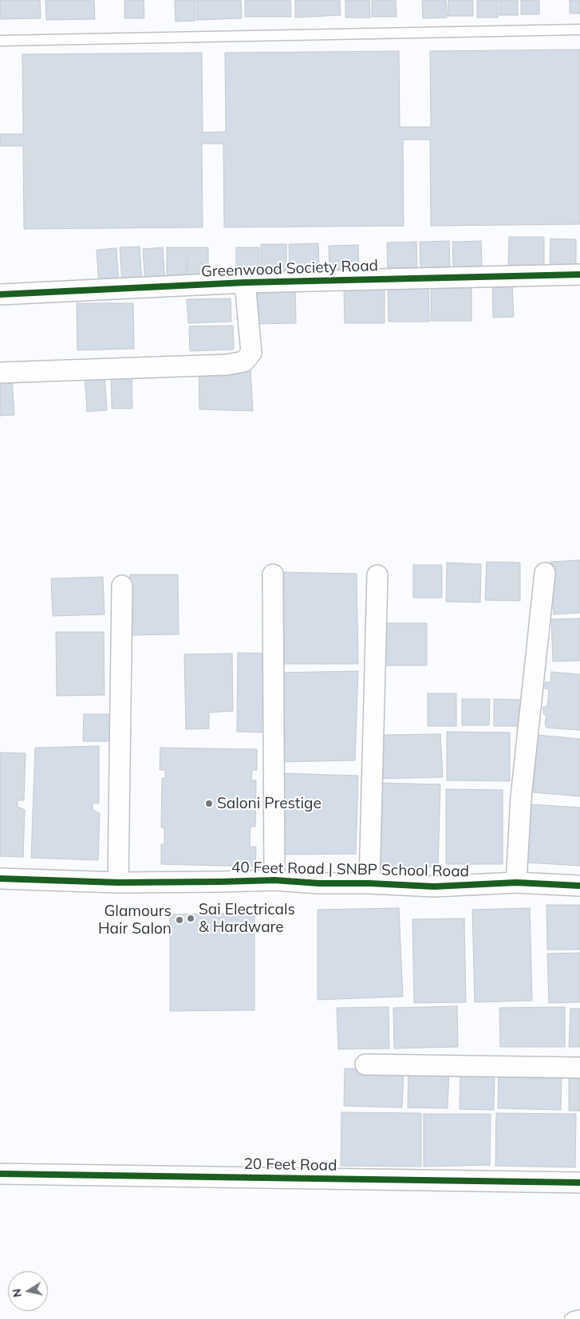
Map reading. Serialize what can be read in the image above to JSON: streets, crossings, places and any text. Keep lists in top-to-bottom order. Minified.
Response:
{"streets":{"street":["Greenwood Society Road","40 Feet Road | SNBP School Road","20 Feet Road"]},"places":["Saloni Prestige","Sai Electricals & Hardware","Glamours Hair Salon"],"north":"left"}
